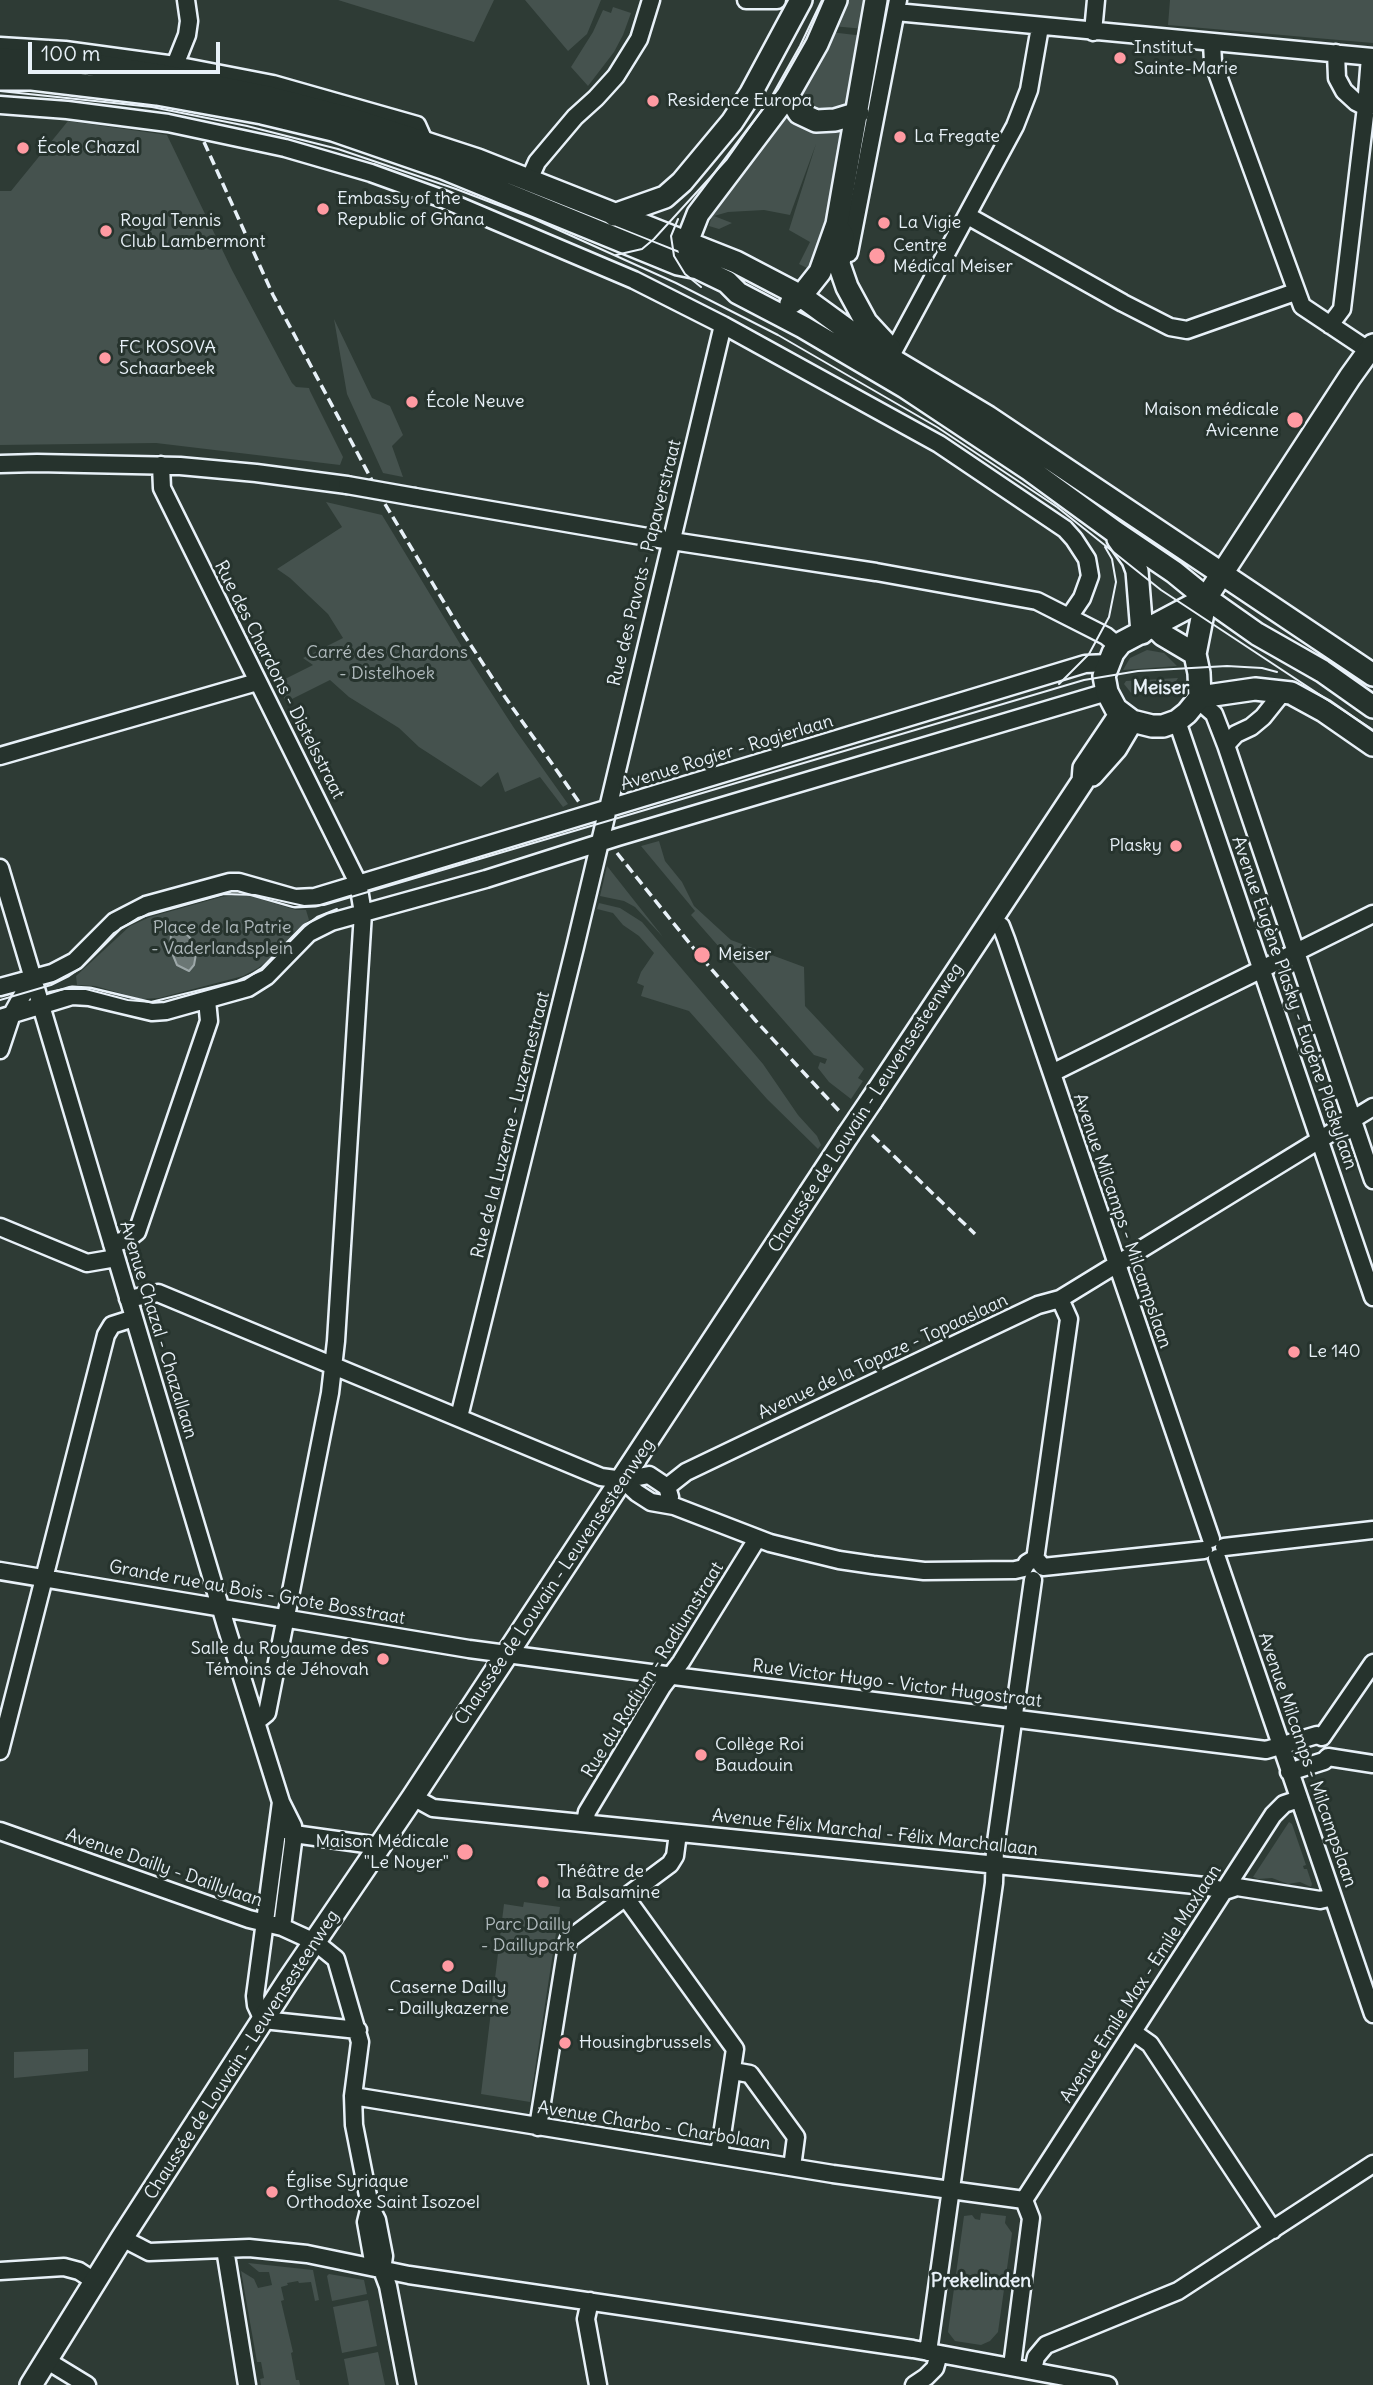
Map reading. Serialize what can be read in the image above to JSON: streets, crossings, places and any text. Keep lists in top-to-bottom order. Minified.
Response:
{"streets":{"main road":["Chaussée de Louvain - Leuvensesteenweg"],"street":["Rue des Pavots - Papaverstraat","Rue des Chardons - Distelsstraat","Avenue Rogier - Rogierlaan","Avenue Eugène Plasky - Eugène Plaskylaan","Rue de la Luzerne - Luzernestraat","Avenue Milcamps - Milcampslaan","Avenue Chazal - Chazallaan","Avenue de la Topaze - Topaaslaan","Grande rue au Bois - Grote Bosstraat","Rue du Radium - Radiumstraat","Rue Victor Hugo - Victor Hugostraat","Avenue Félix Marchal - Félix Marchallaan","Avenue Dailly - Daillylaan","Avenue Emile Max - Emile Maxlaan","Avenue Charbo - Charbolaan"]},"crossings":[["Rue des Pavots - Papaverstraat","Avenue Rogier - Rogierlaan"],["Rue des Pavots - Papaverstraat","Rue de la Luzerne - Luzernestraat"],["Rue des Chardons - Distelsstraat","Avenue Rogier - Rogierlaan"],["Rue des Chardons - Distelsstraat","Avenue Chazal - Chazallaan"],["Rue des Chardons - Distelsstraat","Grande rue au Bois - Grote Bosstraat"],["Avenue Rogier - Rogierlaan","Avenue Eugène Plasky - Eugène Plaskylaan"],["Avenue Rogier - Rogierlaan","Chaussée de Louvain - Leuvensesteenweg"],["Avenue Eugène Plasky - Eugène Plaskylaan","Chaussée de Louvain - Leuvensesteenweg"],["Avenue Eugène Plasky - Eugène Plaskylaan","Avenue de la Topaze - Topaaslaan"],["Chaussée de Louvain - Leuvensesteenweg","Avenue Milcamps - Milcampslaan"],["Chaussée de Louvain - Leuvensesteenweg","Grande rue au Bois - Grote Bosstraat"],["Chaussée de Louvain - Leuvensesteenweg","Rue Victor Hugo - Victor Hugostraat"],["Chaussée de Louvain - Leuvensesteenweg","Avenue Félix Marchal - Félix Marchallaan"],["Chaussée de Louvain - Leuvensesteenweg","Avenue Dailly - Daillylaan"],["Avenue Milcamps - Milcampslaan","Avenue de la Topaze - Topaaslaan"],["Avenue Milcamps - Milcampslaan","Rue Victor Hugo - Victor Hugostraat"],["Avenue Milcamps - Milcampslaan","Avenue Félix Marchal - Félix Marchallaan"],["Avenue Milcamps - Milcampslaan","Avenue Emile Max - Emile Maxlaan"],["Avenue Chazal - Chazallaan","Grande rue au Bois - Grote Bosstraat"],["Grande rue au Bois - Grote Bosstraat","Rue Victor Hugo - Victor Hugostraat"],["Rue du Radium - Radiumstraat","Rue Victor Hugo - Victor Hugostraat"],["Rue du Radium - Radiumstraat","Avenue Félix Marchal - Félix Marchallaan"],["Avenue Félix Marchal - Félix Marchallaan","Avenue Emile Max - Emile Maxlaan"],["Avenue Emile Max - Emile Maxlaan","Avenue Charbo - Charbolaan"]],"districts":["Meiser","Prekelinden"],"parks":["Carré des Chardons - Distelhoek","Place de la Patrie - Vaderlandsplein","Parc Dailly - Daillypark"],"places":["Institut Sainte-Marie","Residence Europa","La Fregate","École Chazal","Embassy of the Republic of Ghana","La Vigie","Royal Tennis Club Lambermont","Centre Médical Meiser","FC KOSOVA Schaarbeek","École Neuve","Maison médicale Avicenne","Plasky","Meiser","Le 140","Salle du Royaume des Témoins de Jéhovah","Collège Roi Baudouin","Maison Médicale \"Le Noyer\"","Théâtre de la Balsamine","Caserne Dailly - Daillykazerne","Housingbrussels","Église Syriaque Orthodoxe Saint Isozoel"],"scale_bar":"100 m"}
